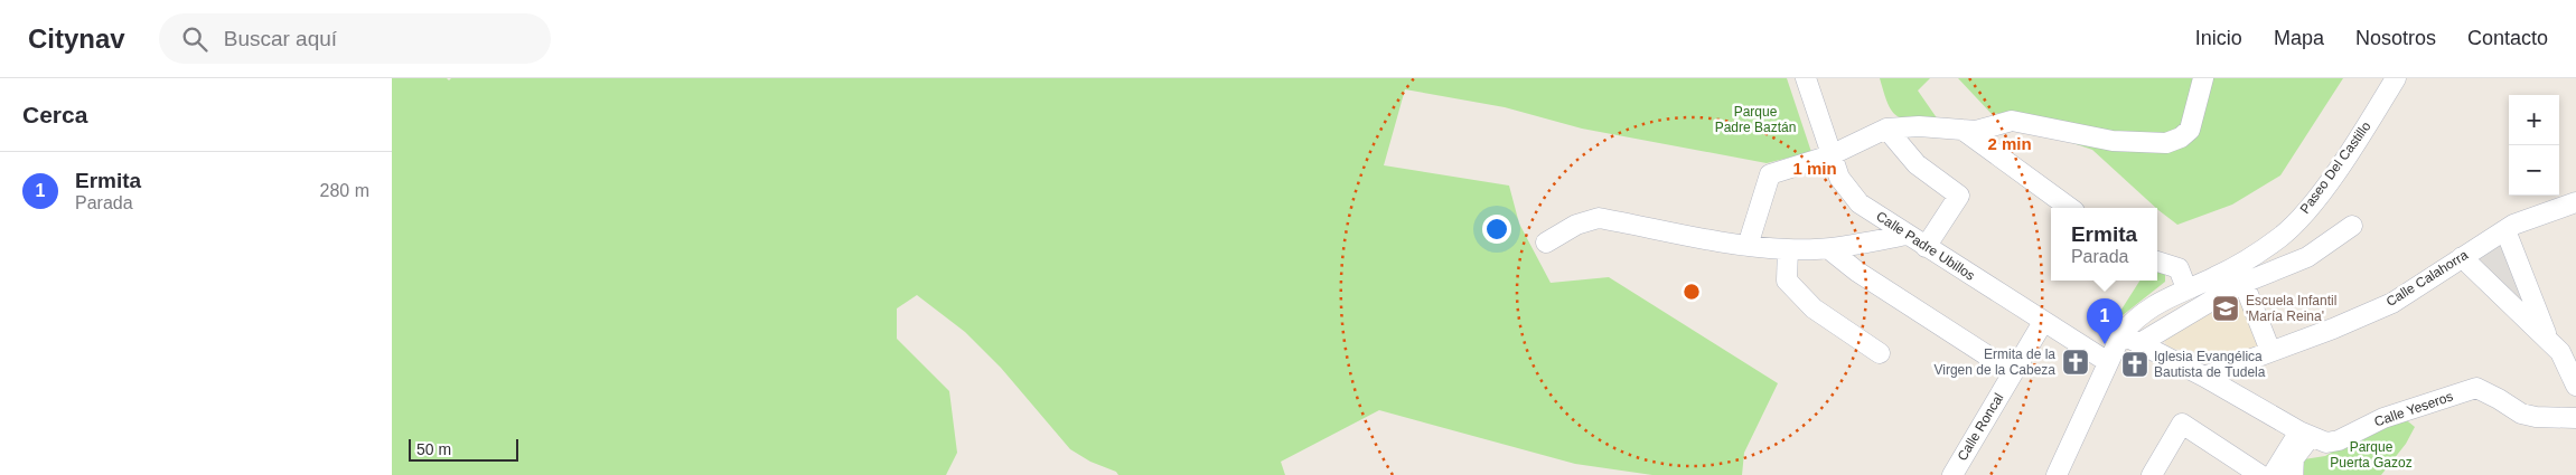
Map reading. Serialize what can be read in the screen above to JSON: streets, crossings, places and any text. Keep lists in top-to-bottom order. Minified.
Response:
{"streets":{"street":["Paseo Del Castillo","Calle Padre Ubillos","Calle Calahorra","Calle Yeseros","Calle Roncal"]},"crossings":[["Paseo Del Castillo","Calle Padre Ubillos"],["Paseo Del Castillo","Calle Yeseros"],["Calle Padre Ubillos","Calle Roncal"],["Calle Calahorra","Calle Yeseros"]],"parks":["Parque Padre Baztán","Parque Puerta Gazoz"],"places":{"school or university":["Escuela Infantil 'María Reina'"],"church":["Ermita de la Virgen de la Cabeza","Iglesia Evangélica Bautista de Tudela"]},"scale_bar":"50 m","page":{"header":"Citynav","search":"Buscar aquí","nav":["Inicio","Mapa","Nosotros","Contacto"],"heading":"Cerca","map_buttons":["+","−"],"list":[{"mark":"1","name":"Ermita","note":"Parada","value":"280 m"}],"popup":["Ermita","Parada"],"pins":"1","scale":"50 m"},"rings":["2 min","1 min"]}
